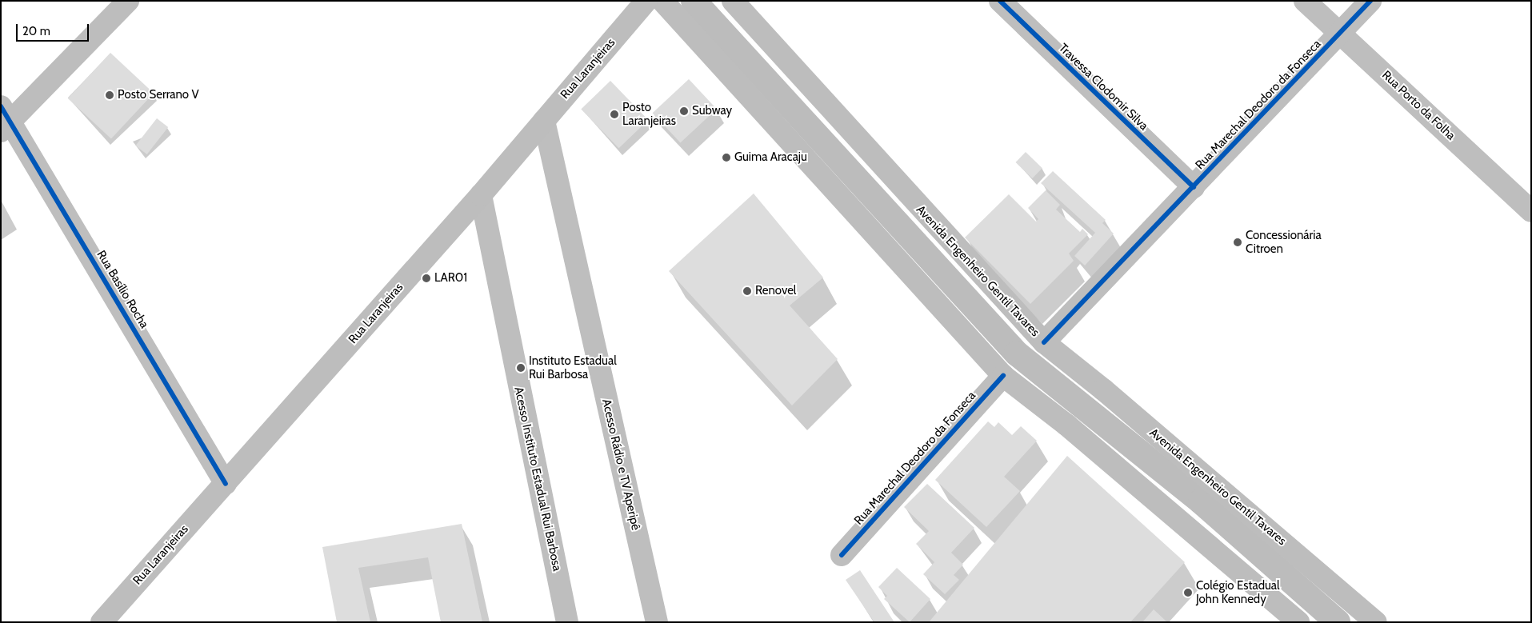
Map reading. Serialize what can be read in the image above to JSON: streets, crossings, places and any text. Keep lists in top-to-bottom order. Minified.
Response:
{"streets":{"main road":["Rua Laranjeiras","Avenida Engenheiro Gentil Tavares"],"street":["Travessa Clodomir Silva","Rua Marechal Deodoro da Fonseca","Rua Porto da Folha","Rua Basílio Rocha","Acesso Rádio e TV Aperipê","Acesso Instituto Estadual Rui Barbosa"]},"crossings":[["Rua Laranjeiras","Rua Basílio Rocha"],["Rua Laranjeiras","Acesso Rádio e TV Aperipê"],["Rua Laranjeiras","Acesso Instituto Estadual Rui Barbosa"],["Travessa Clodomir Silva","Rua Marechal Deodoro da Fonseca"],["Rua Marechal Deodoro da Fonseca","Rua Porto da Folha"],["Rua Marechal Deodoro da Fonseca","Avenida Engenheiro Gentil Tavares"]],"places":["Posto Serrano V","Subway","Posto Laranjeiras","Guima Aracaju","Concessionária Citroen","LAR01","Renovel","Instituto Estadual Rui Barbosa","Colégio Estadual John Kennedy"],"scale_bar":"20 m"}
